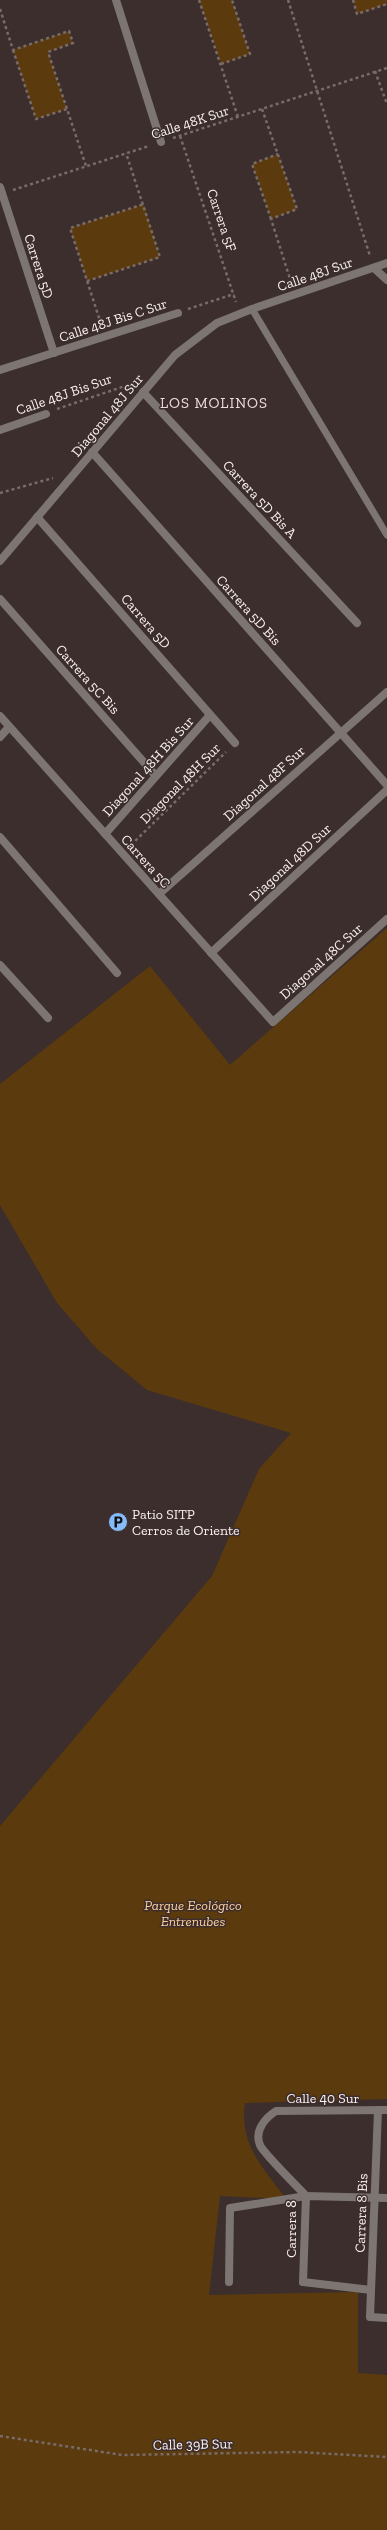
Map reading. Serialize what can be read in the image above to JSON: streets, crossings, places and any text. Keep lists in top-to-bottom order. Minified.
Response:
{"streets":{"street":["Carrera 5D","Calle 48J Sur","Calle 48J Bis C Sur","Calle 48J Bis Sur","Diagonal 48J Sur","Carrera 5D Bis A","Carrera 5D Bis","Carrera 5C Bis","Diagonal 48H Bis Sur","Diagonal 48F Sur","Carrera 5C","Diagonal 48D Sur","Diagonal 48C Sur","Calle 40 Sur","Carrera 8 Bis","Carrera 8"],"path":["Calle 48K Sur","Carrera 5F","Diagonal 48H Sur","Calle 39B Sur"]},"crossings":[["Calle 48K Sur","Carrera 5F"],["Calle 48K Sur","Carrera 5D"],["Carrera 5F","Calle 48J Bis C Sur"],["Carrera 5F","Diagonal 48J Sur"],["Carrera 5D","Calle 48J Bis C Sur"],["Carrera 5D","Diagonal 48J Sur"],["Carrera 5D","Diagonal 48H Bis Sur"],["Carrera 5D","Diagonal 48H Sur"],["Calle 48J Sur","Diagonal 48J Sur"],["Diagonal 48J Sur","Carrera 5D Bis A"],["Diagonal 48J Sur","Carrera 5D Bis"],["Carrera 5D Bis","Diagonal 48F Sur"],["Carrera 5C Bis","Diagonal 48H Bis Sur"],["Diagonal 48H Bis Sur","Carrera 5C"],["Diagonal 48H Sur","Carrera 5C"],["Diagonal 48F Sur","Carrera 5C"],["Carrera 5C","Diagonal 48D Sur"],["Carrera 5C","Diagonal 48C Sur"],["Calle 40 Sur","Carrera 8 Bis"],["Calle 40 Sur","Carrera 8"],["Carrera 8 Bis","Carrera 8"]],"districts":["LOS MOLINOS"],"parks":["Parque Ecológico Entrenubes"],"places":{"parking":["Patio SITP Cerros de Oriente"]}}
